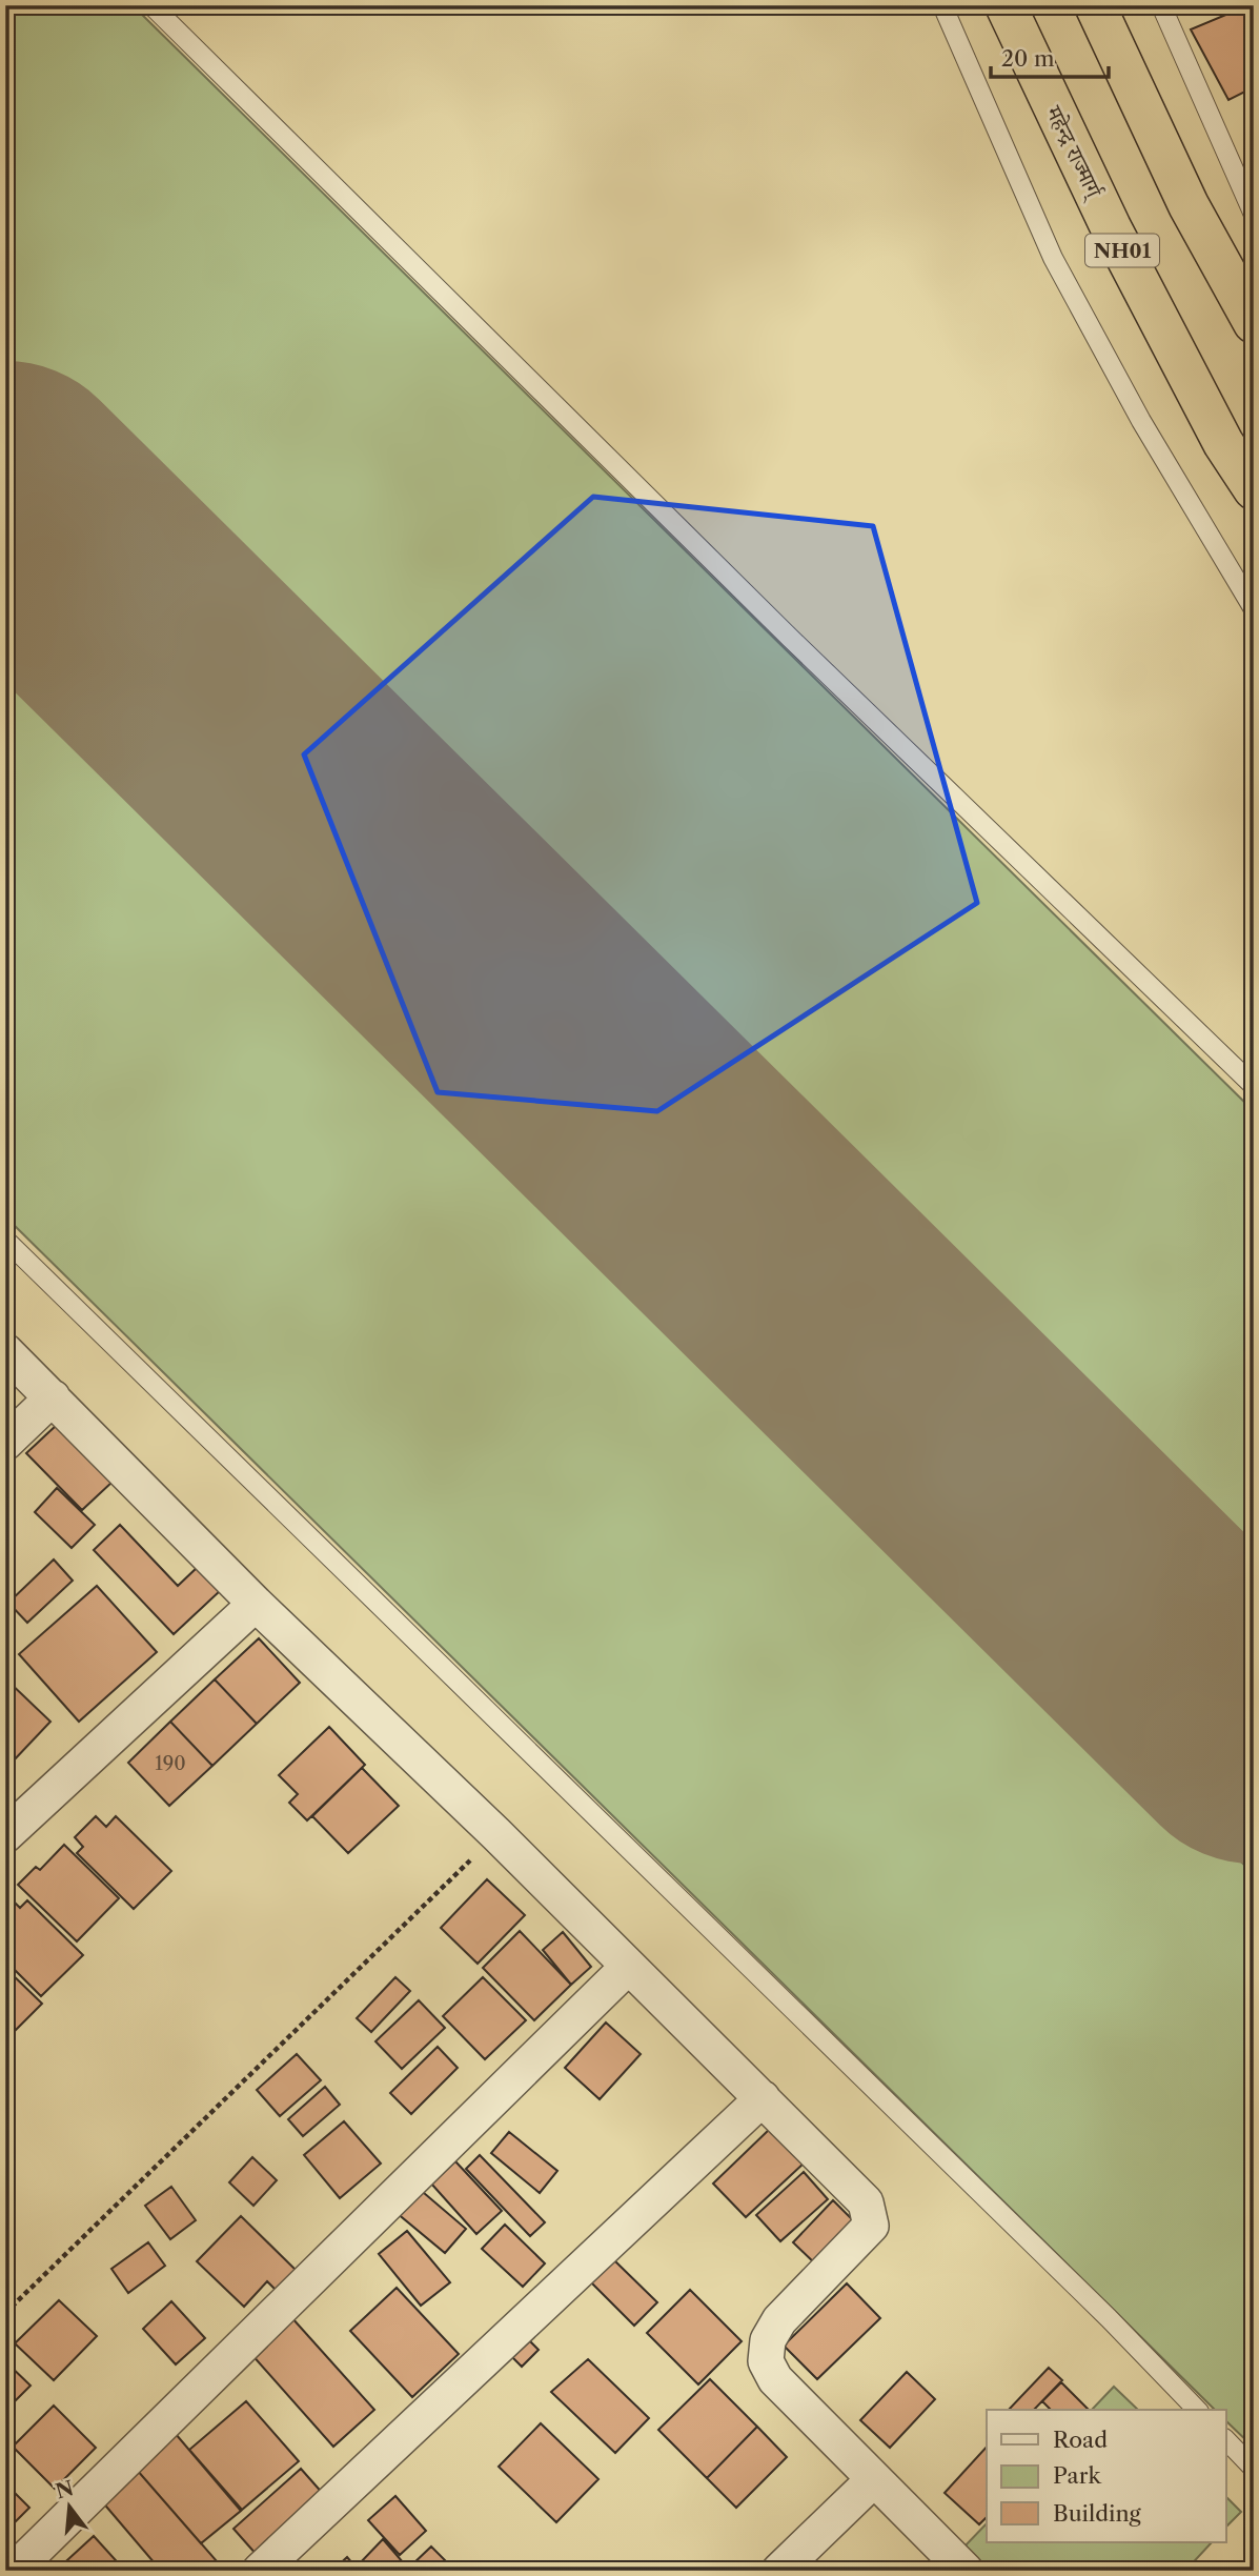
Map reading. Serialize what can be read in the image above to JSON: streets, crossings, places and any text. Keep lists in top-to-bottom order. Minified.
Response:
{"streets":{"highway":["महेन्द्र राज्मार्ग्","NH01"]},"house_numbers":["190"],"legend":["Road","Park","Building"],"scale_bar":"20 m","north":"top"}
